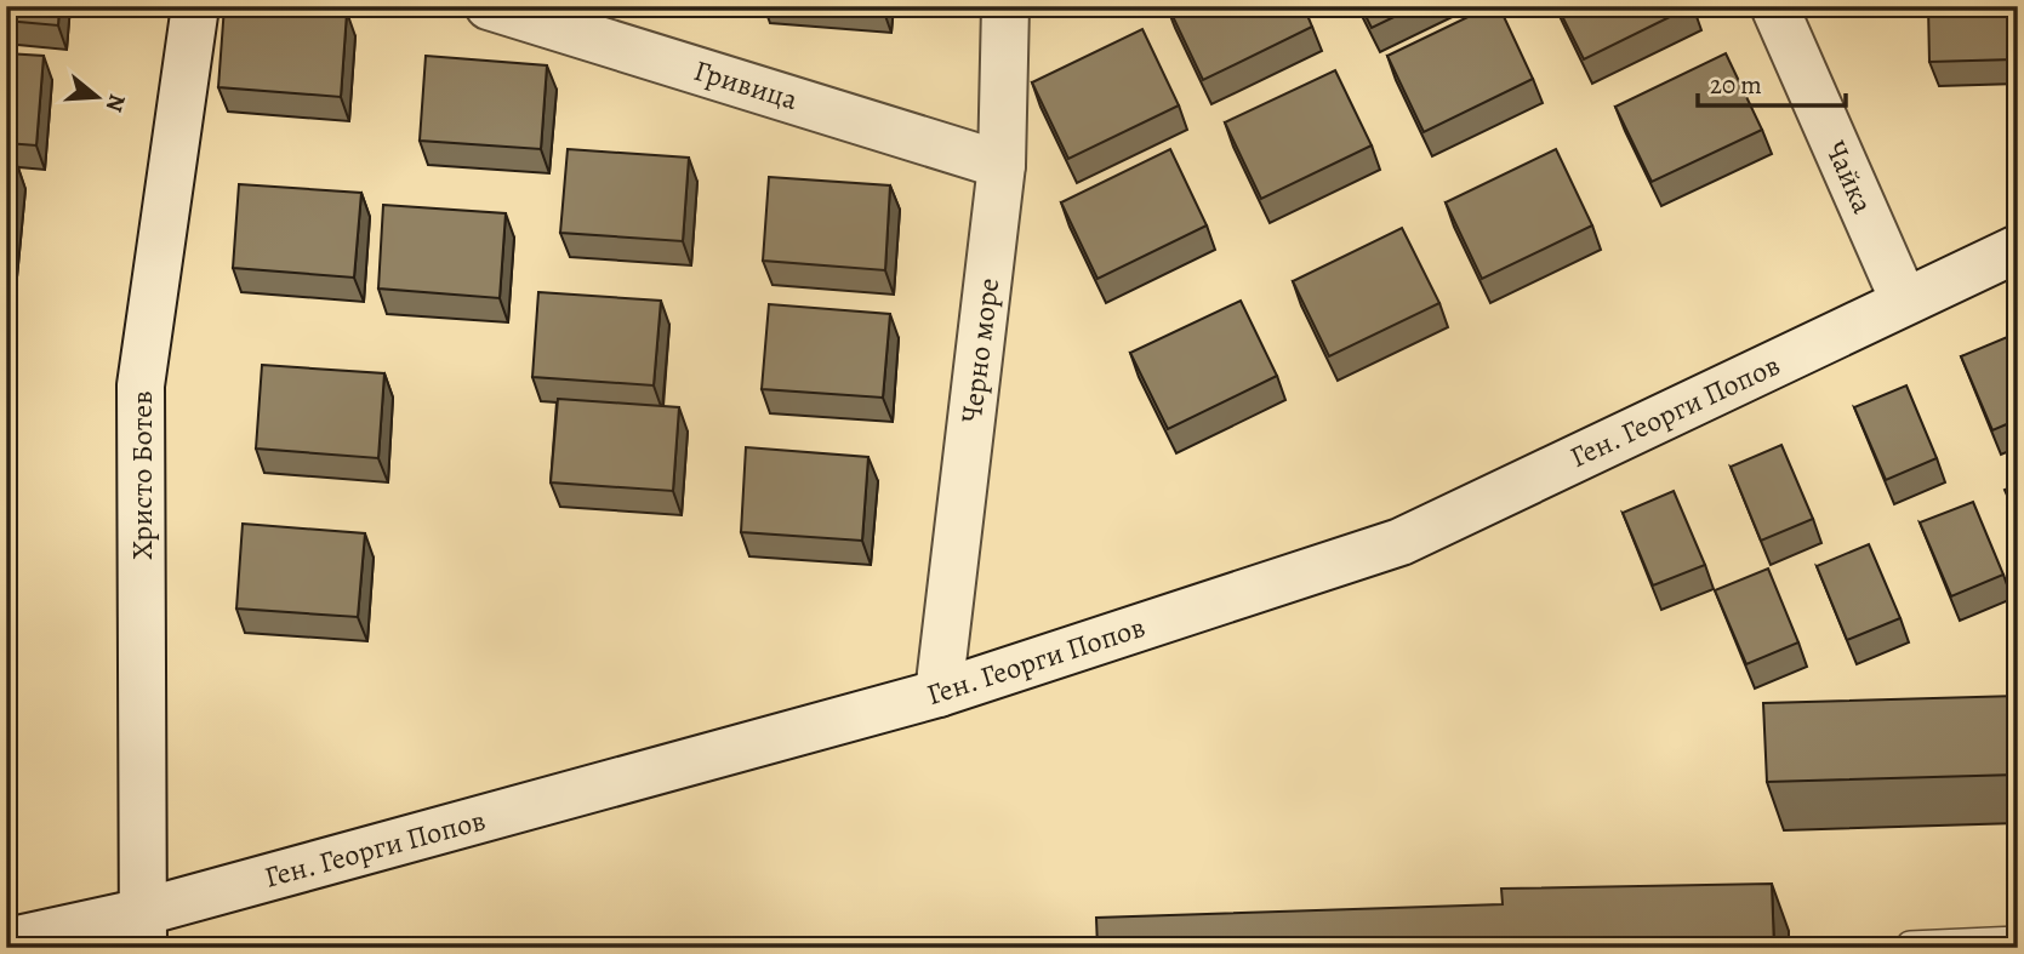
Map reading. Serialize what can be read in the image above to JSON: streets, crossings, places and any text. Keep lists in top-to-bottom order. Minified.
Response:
{"streets":{"street":["Гривица","Чайка","Черно море","Ген. Георги Попов","Христо Ботев"]},"crossings":[["Гривица","Черно море"],["Чайка","Ген. Георги Попов"],["Черно море","Ген. Георги Попов"],["Ген. Георги Попов","Христо Ботев"]],"scale_bar":"20 m","north":"right"}
